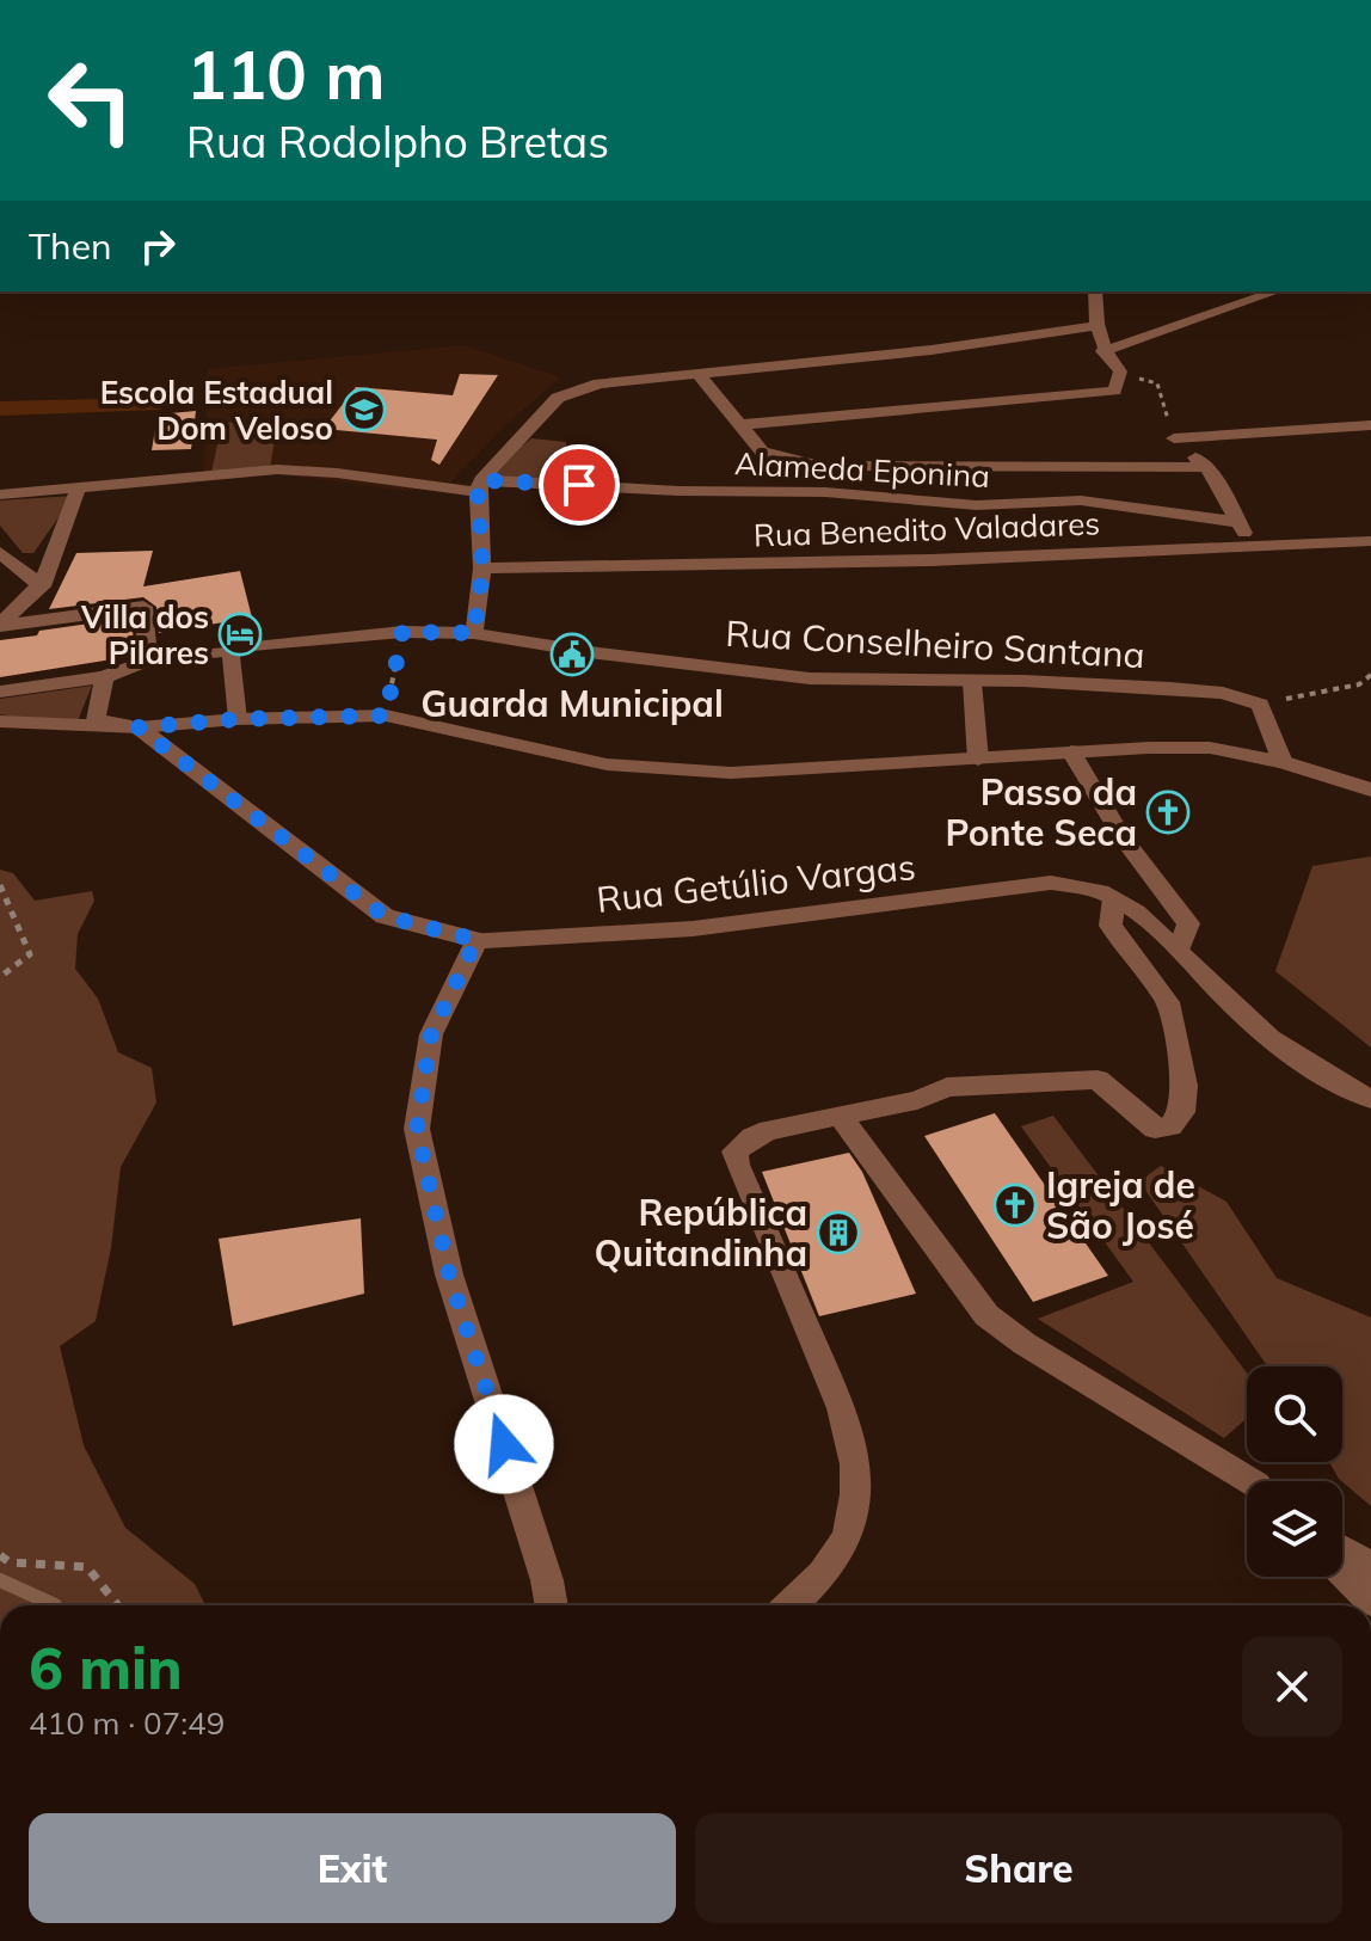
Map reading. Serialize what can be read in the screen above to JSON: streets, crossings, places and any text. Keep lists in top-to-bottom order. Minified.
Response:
{"streets":{"street":["Alameda Eponina","Rua Benedito Valadares","Rua Conselheiro Santana","Rua Getúlio Vargas"]},"places":{"school or university":["Escola Estadual Dom Veloso"],"hotel":["Villa dos Pilares"],"public building":["Guarda Municipal"],"church":["Passo da Ponte Seca","Igreja de São José"],"building":["República Quitandinha"]},"page":{"turn":["110 m","Rua Rodolpho Bretas"],"then":"Then","heading":["6 min","410 m · 07:49"],"buttons":["Exit","Share"]}}
